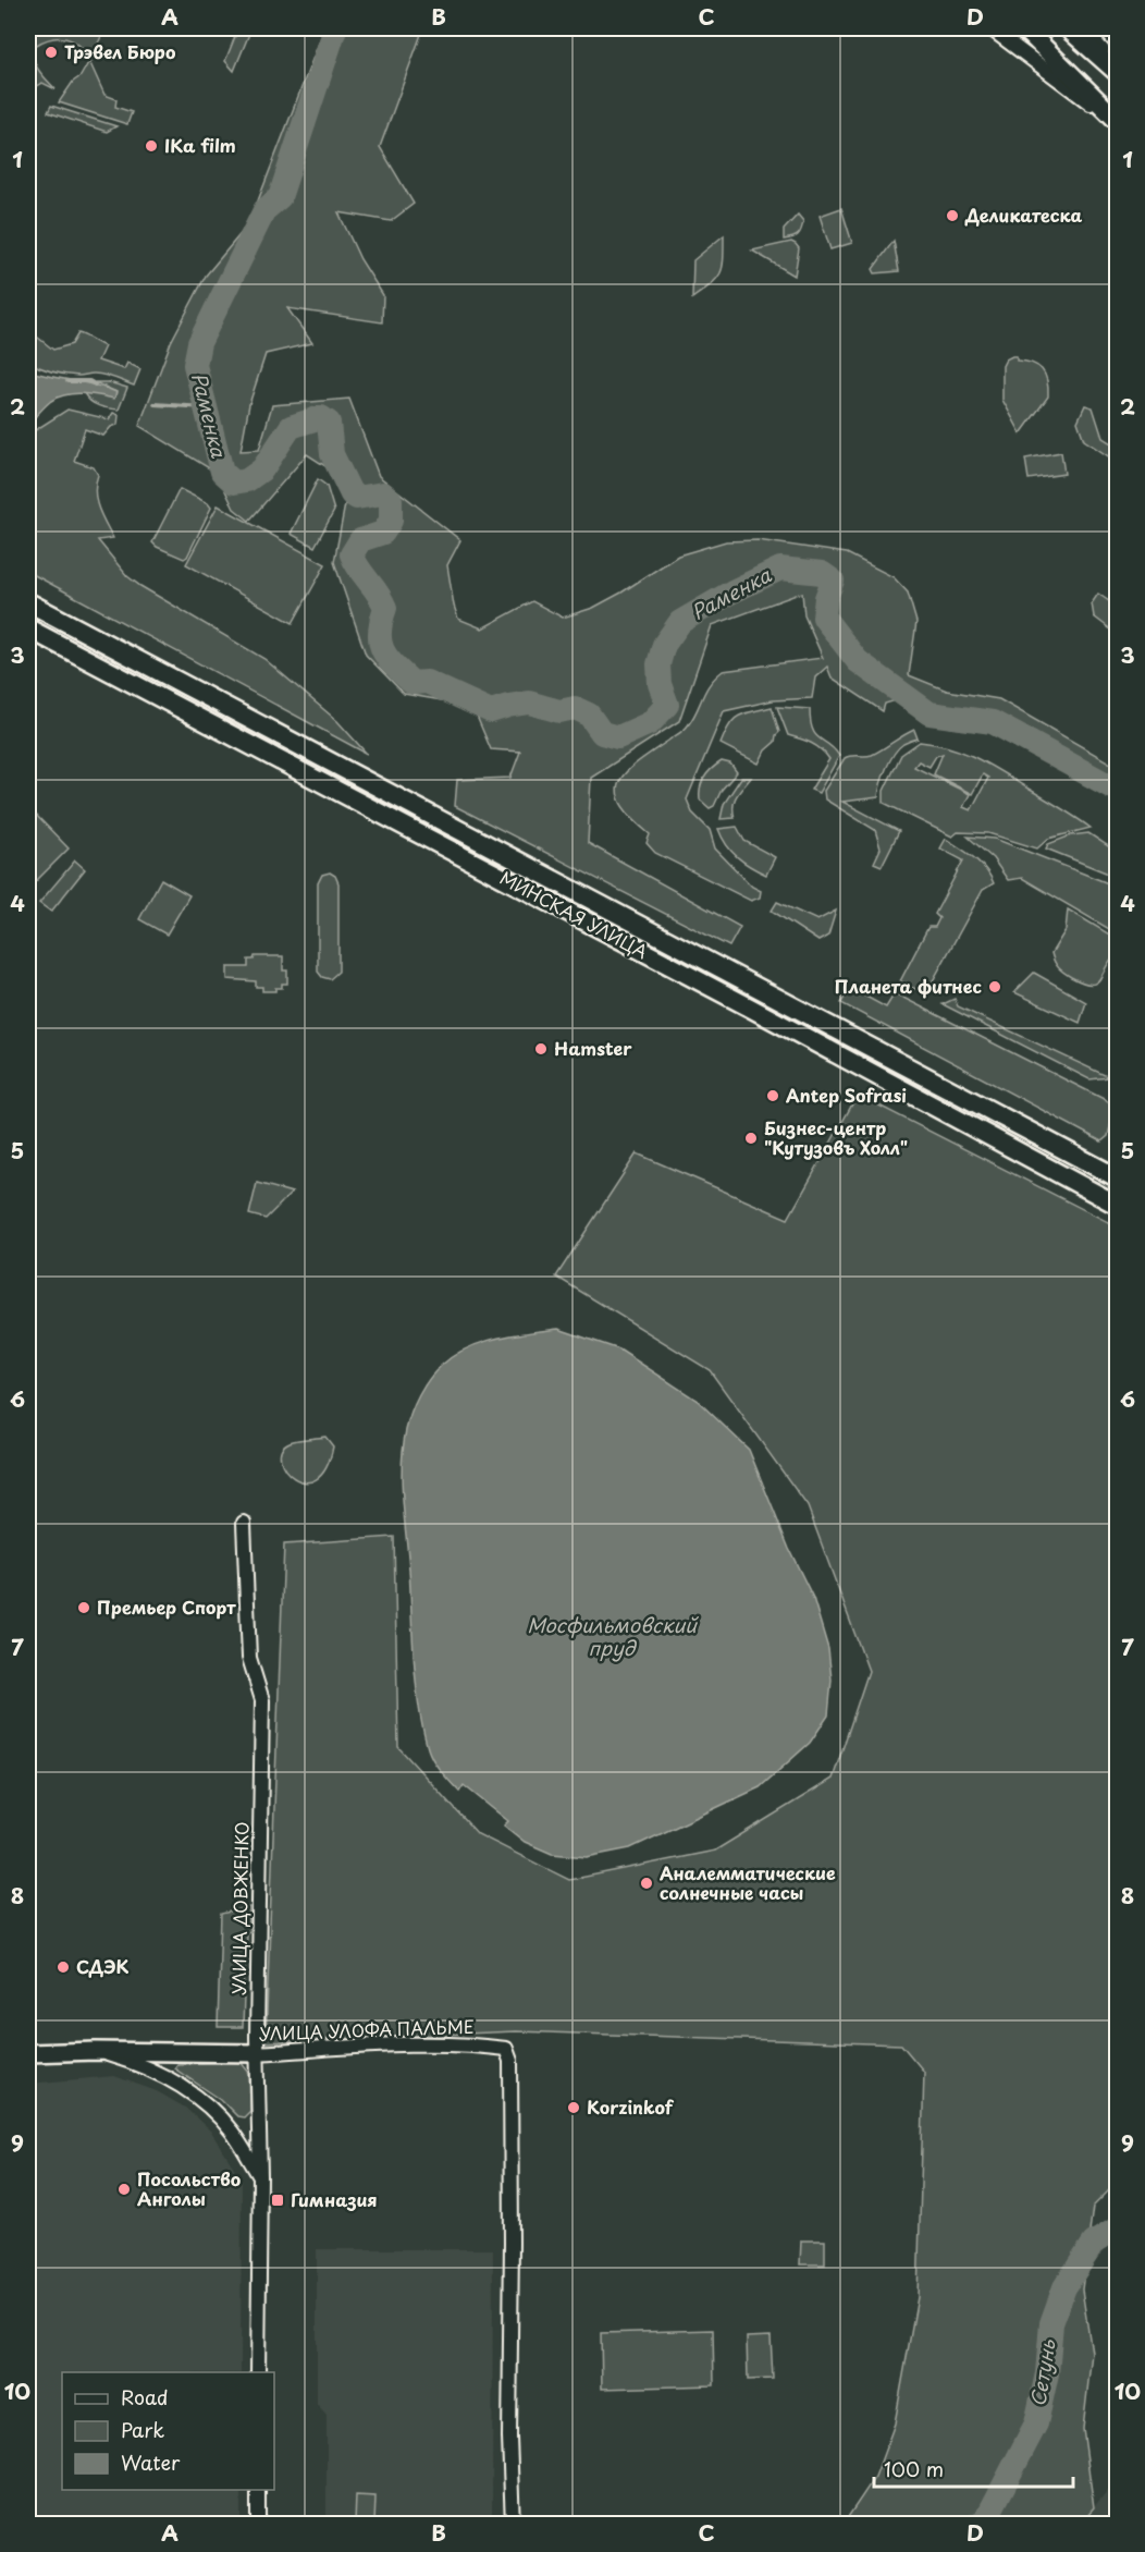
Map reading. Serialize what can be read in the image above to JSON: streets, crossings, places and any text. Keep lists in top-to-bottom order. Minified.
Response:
{"streets":{"main road":["МИНСКАЯ УЛИЦА"],"street":["УЛИЦА ДОВЖЕНКО","УЛИЦА УЛОФА ПАЛЬМЕ"]},"crossings":[["УЛИЦА ДОВЖЕНКО","УЛИЦА УЛОФА ПАЛЬМЕ"]],"water":["Раменка","Мосфильмовский пруд","Сетунь"],"places":{"other":["Трэвел Бюро","IKa film","Деликатеска","Планета фитнес","Hamster","Antep Sofrasi","Бизнес-центр \"Кутузовъ Холл\"","Премьер Спорт","Аналемматические солнечные часы","СДЭК","Korzinkof","Посольство Анголы"],"transit":["Гимназия"]},"legend":["Road","Park","Water"],"scale_bar":"100 m","grid":{"columns":["A","B","C","D"],"rows":["1","2","3","4","5","6","7","8","9","10"]}}
